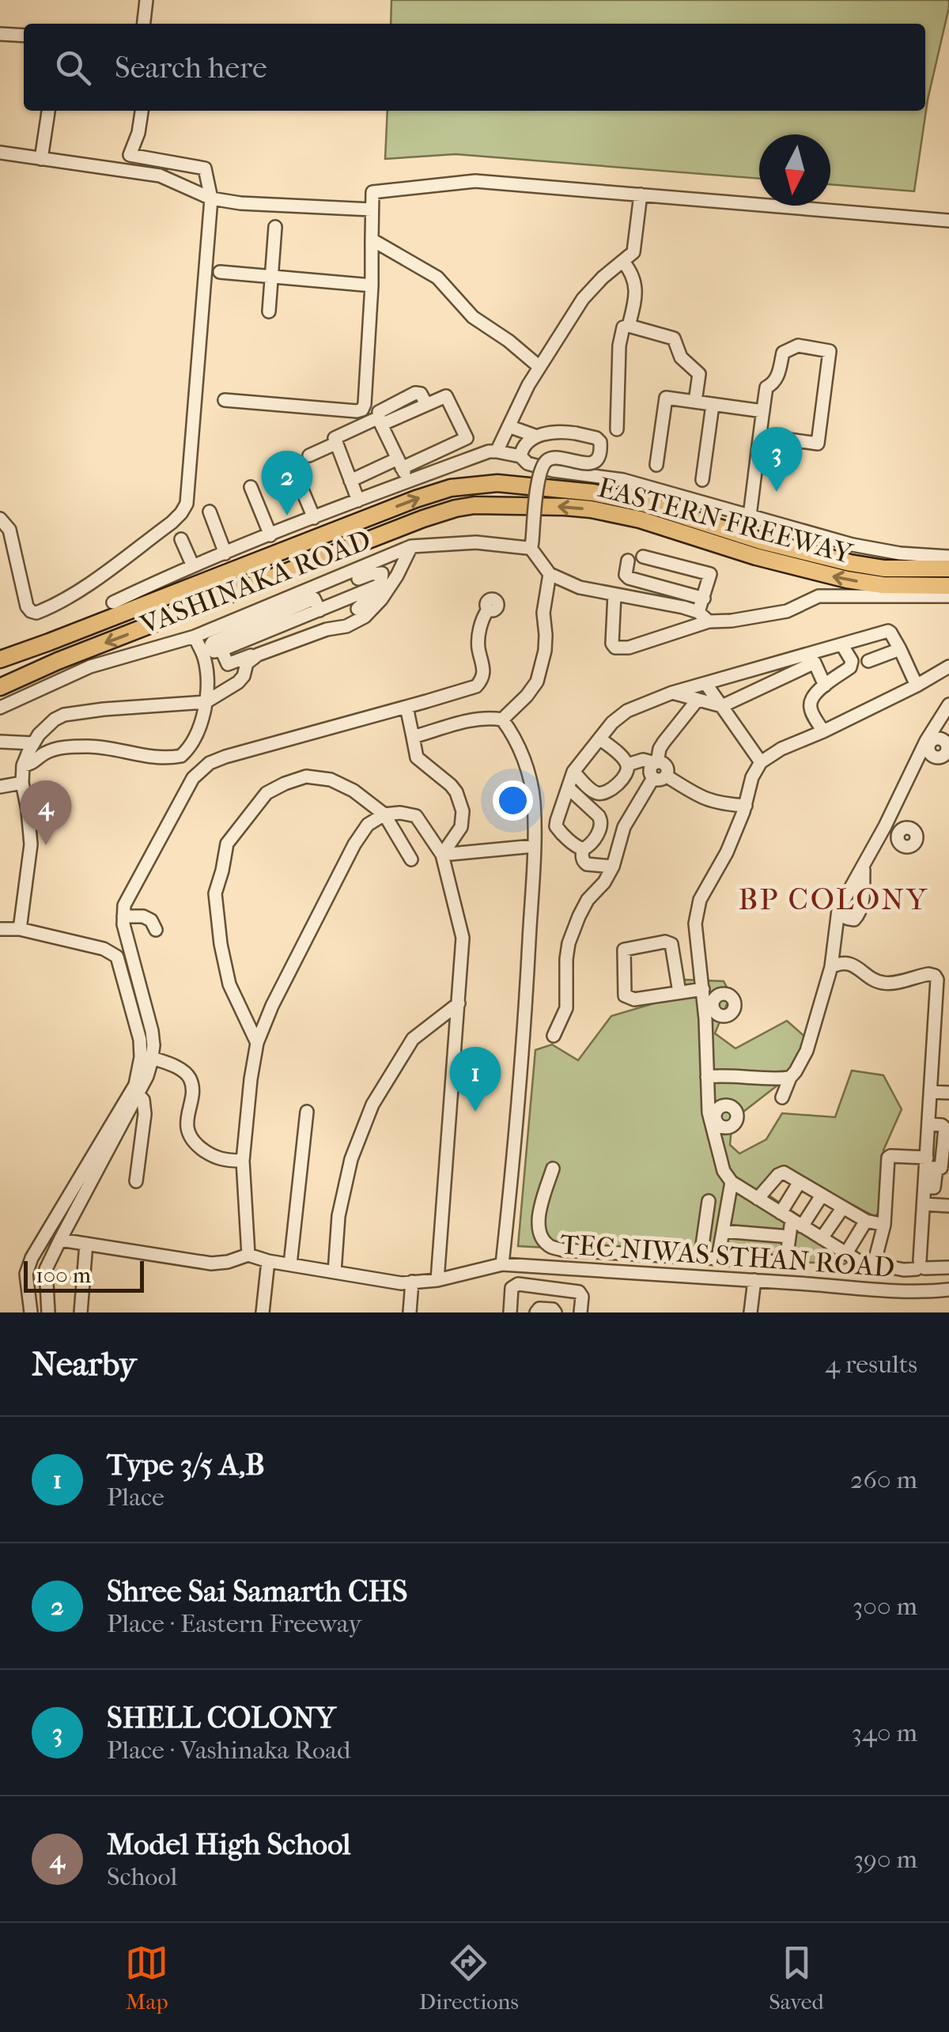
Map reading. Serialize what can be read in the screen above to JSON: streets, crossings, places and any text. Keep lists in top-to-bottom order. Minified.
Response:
{"streets":{"highway":["EASTERN FREEWAY"],"street":["VASHINAKA ROAD","TEC NIWAS STHAN ROAD"]},"districts":["BP COLONY"],"scale_bar":"100 m","north":"bottom","page":{"search":"Search here","pins":["3","2","4","1"],"scale":"100 m","heading":["Nearby","4 results"],"list":[{"mark":"1","name":"Type 3/5 A,B","note":"Place","value":"260 m"},{"mark":"2","name":"Shree Sai Samarth CHS","note":"Place · Eastern Freeway","value":"300 m"},{"mark":"3","name":"SHELL COLONY","note":"Place · Vashinaka Road","value":"340 m"},{"mark":"4","name":"Model High School","note":"School","value":"390 m"}],"nav":["Map","Directions","Saved"]}}
